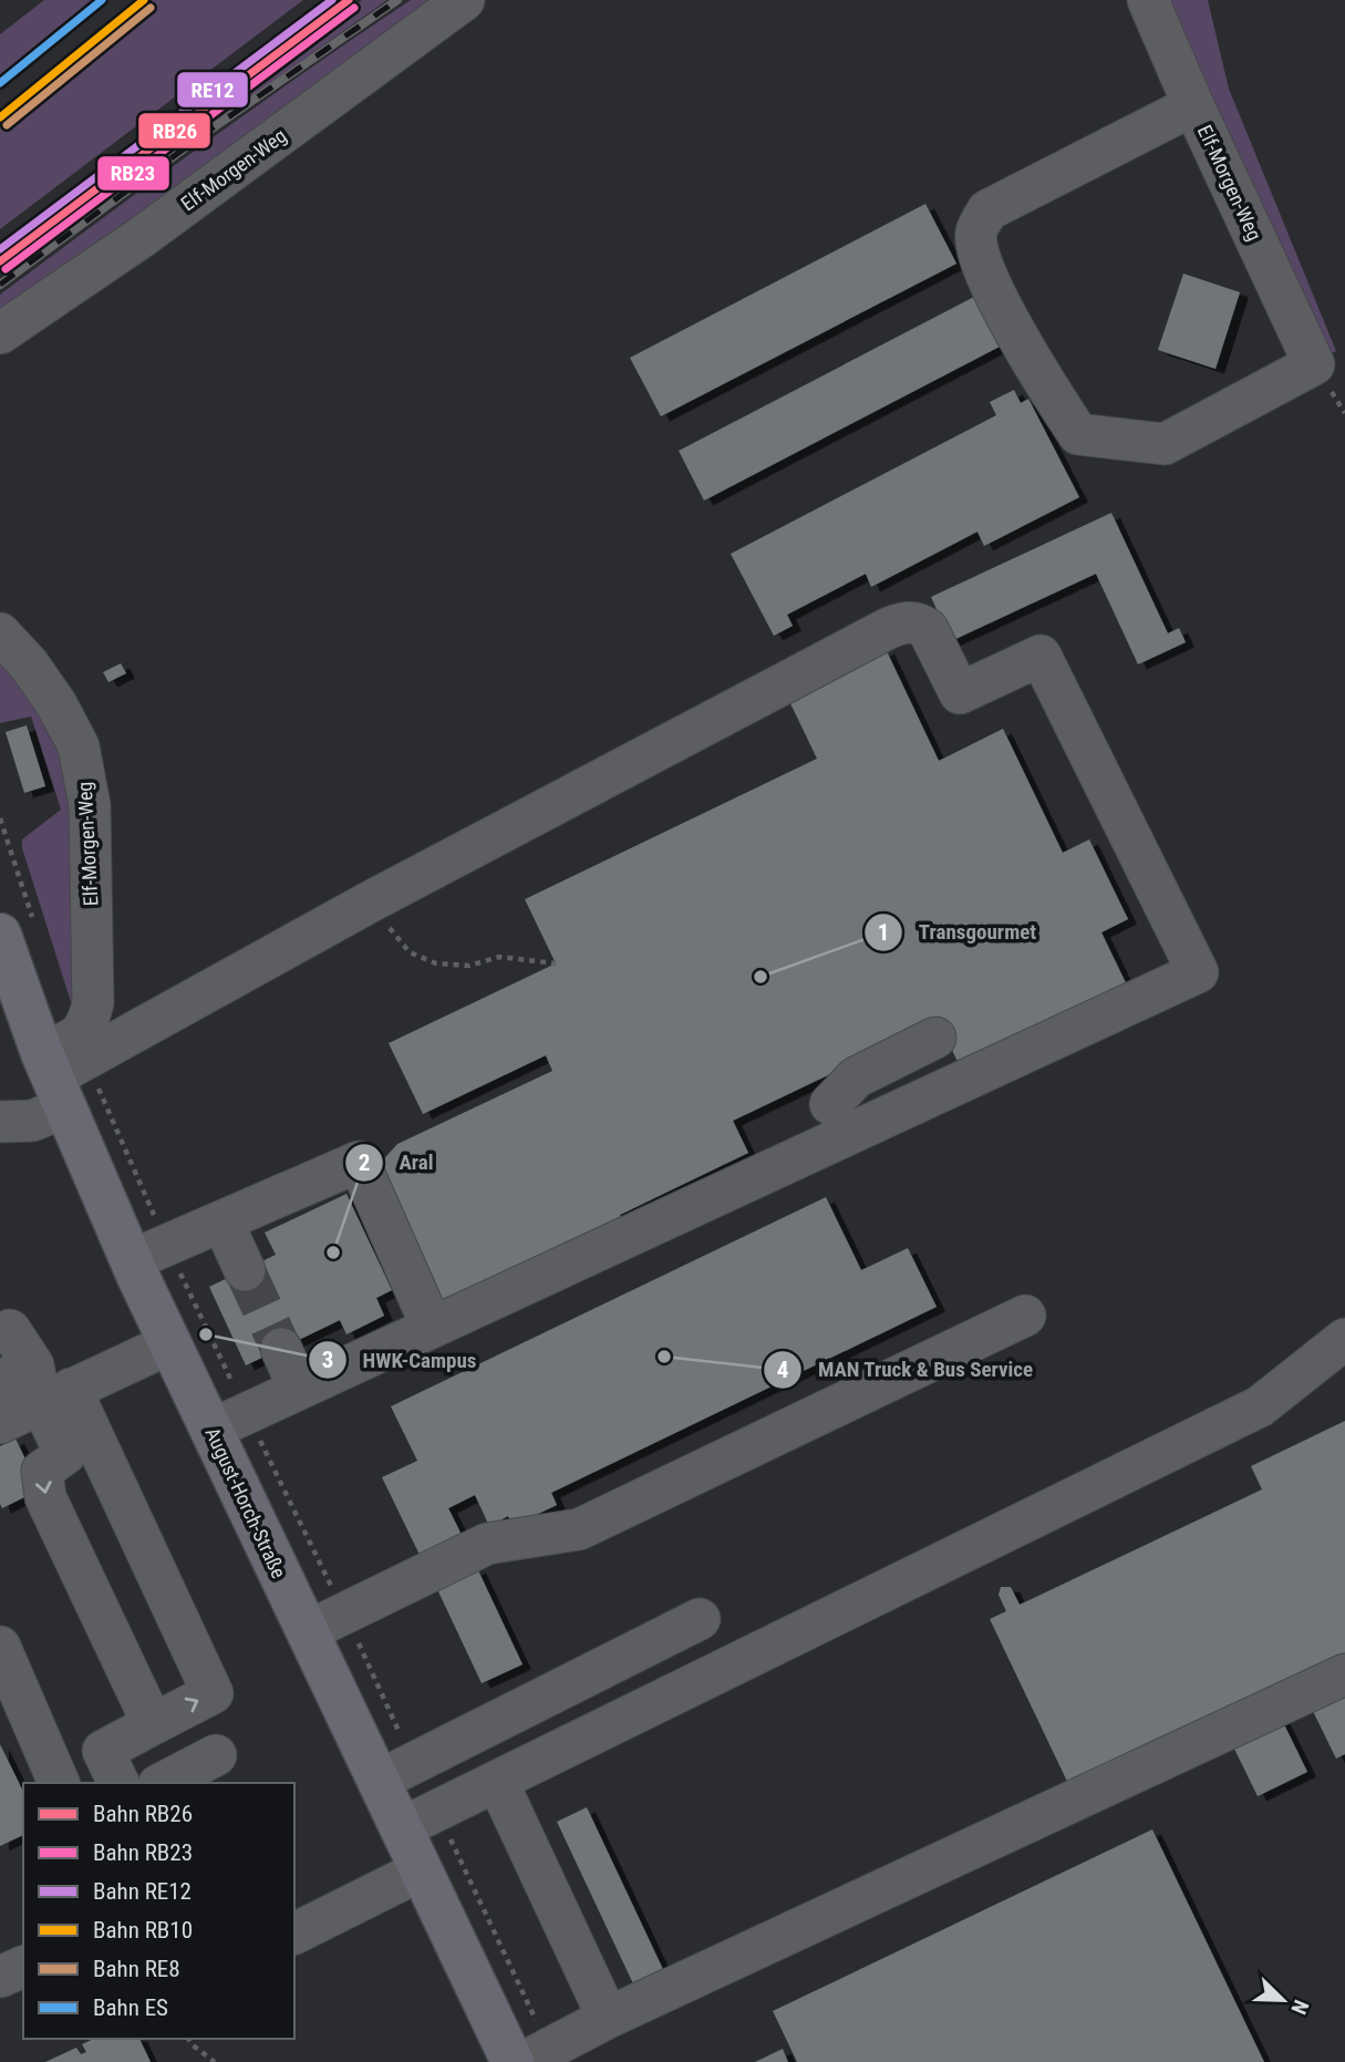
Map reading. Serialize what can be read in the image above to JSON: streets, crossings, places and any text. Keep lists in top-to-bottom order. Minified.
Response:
{"streets":{"main road":["August-Horch-Straße"],"lane":["Elf-Morgen-Weg"]},"crossings":[["Elf-Morgen-Weg","August-Horch-Straße"]],"places":["Transgourmet","Aral","HWK-Campus","MAN Truck & Bus Service"],"lines":["rail line RB26","rail line RE12","rail line RB10","rail line ES","rail line RB23","rail line RE8"],"legend":["Bahn RB26","Bahn RB23","Bahn RE12","Bahn RB10","Bahn RE8","Bahn ES"],"north":"bottom right"}
